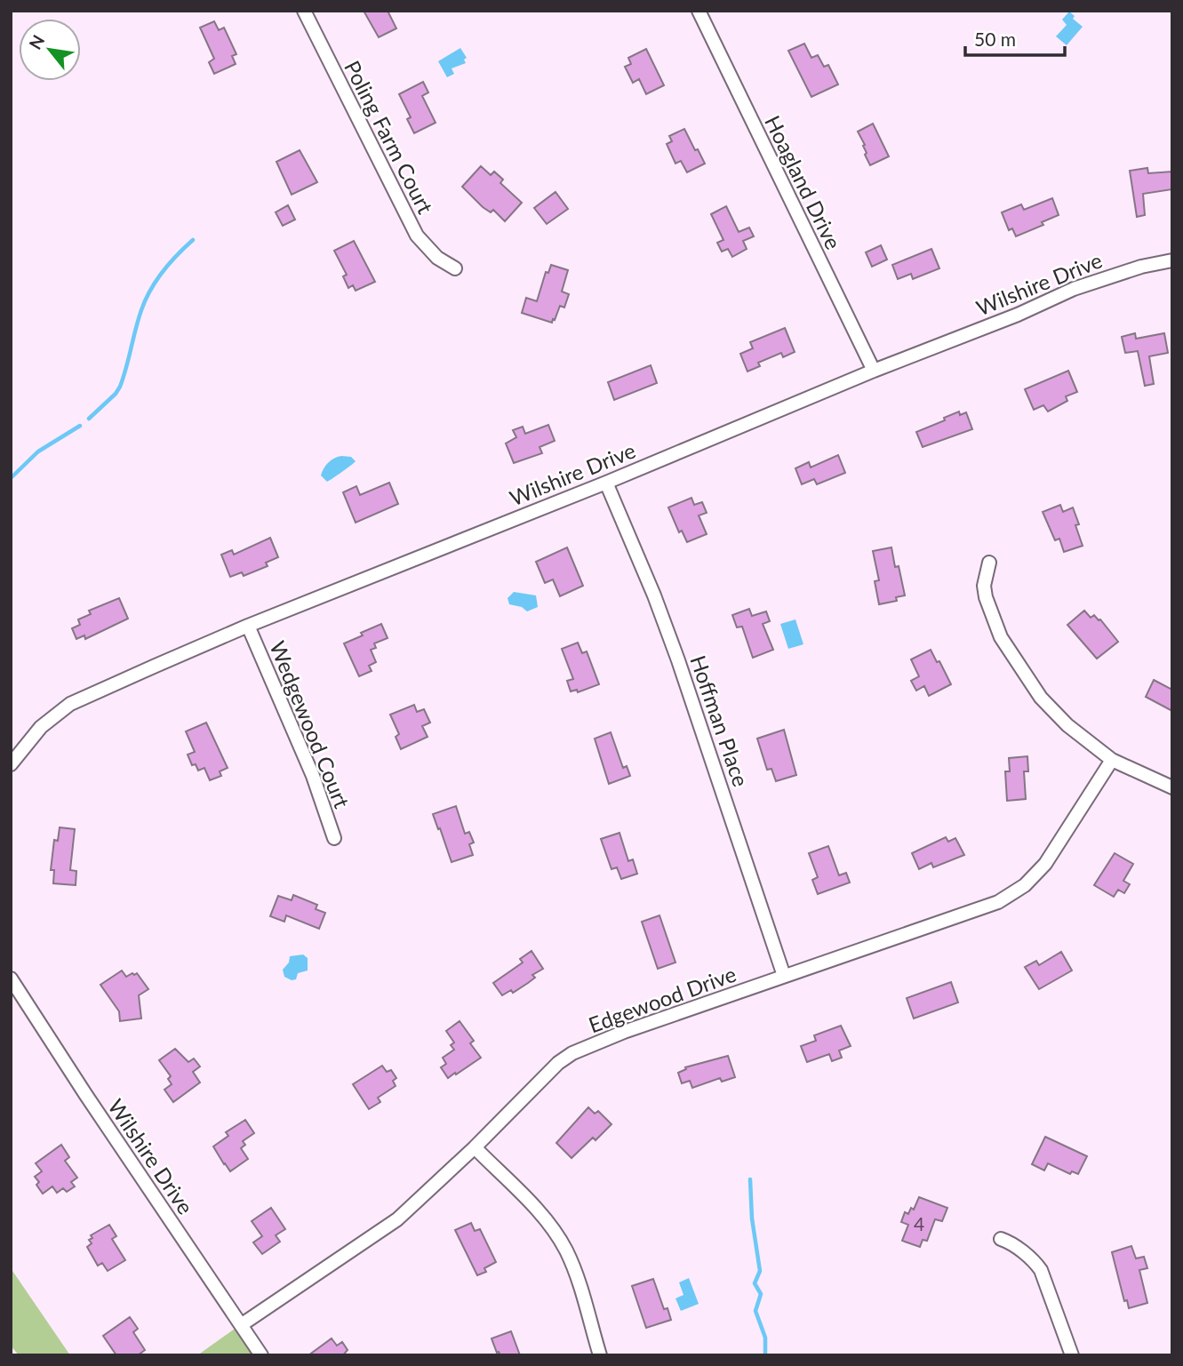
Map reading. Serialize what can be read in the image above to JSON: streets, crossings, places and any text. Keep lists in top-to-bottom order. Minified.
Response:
{"streets":{"street":["Poling Farm Court","Hoagland Drive","Wilshire Drive","Hoffman Place","Wedgewood Court","Edgewood Drive"]},"crossings":[["Hoagland Drive","Wilshire Drive"],["Wilshire Drive","Hoffman Place"],["Wilshire Drive","Wedgewood Court"],["Wilshire Drive","Edgewood Drive"],["Hoffman Place","Edgewood Drive"]],"house_numbers":["4"],"scale_bar":"50 m","north":"top left"}
